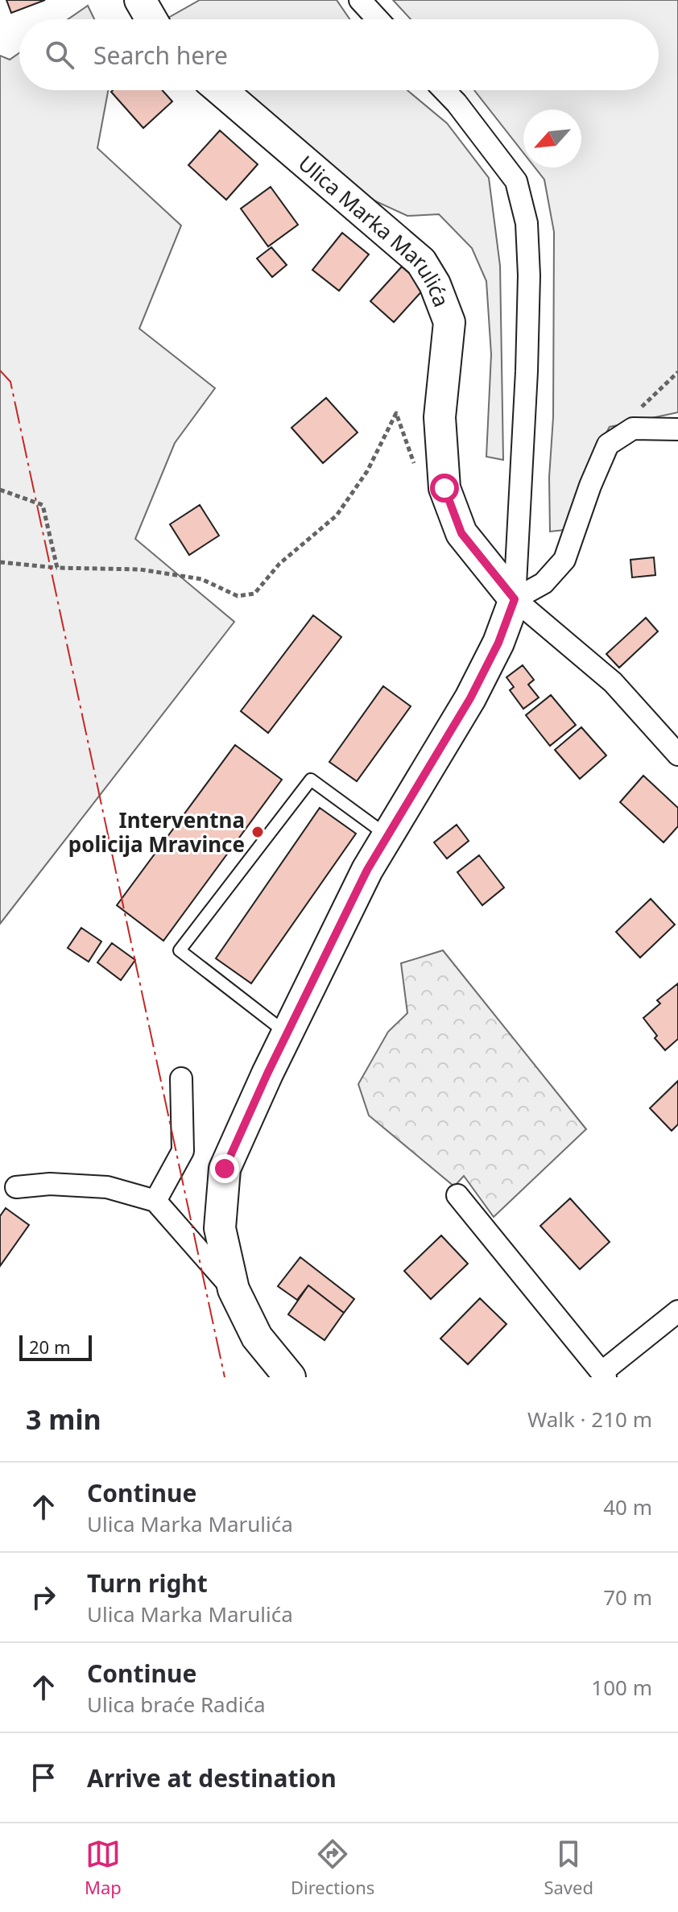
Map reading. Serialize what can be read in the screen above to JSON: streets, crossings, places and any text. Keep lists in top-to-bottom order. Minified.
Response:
{"streets":{"main road":["Ulica Marka Marulića"]},"places":["Interventna policija Mravince"],"scale_bar":"20 m","north":"bottom left","page":{"search":"Search here","scale":"20 m","heading":["3 min","Walk · 210 m"],"list":[["Continue","Ulica Marka Marulića","40 m"],["Turn right","Ulica Marka Marulića","70 m"],["Continue","Ulica braće Radića","100 m"],"Arrive at destination"],"nav":["Map","Directions","Saved"]}}
